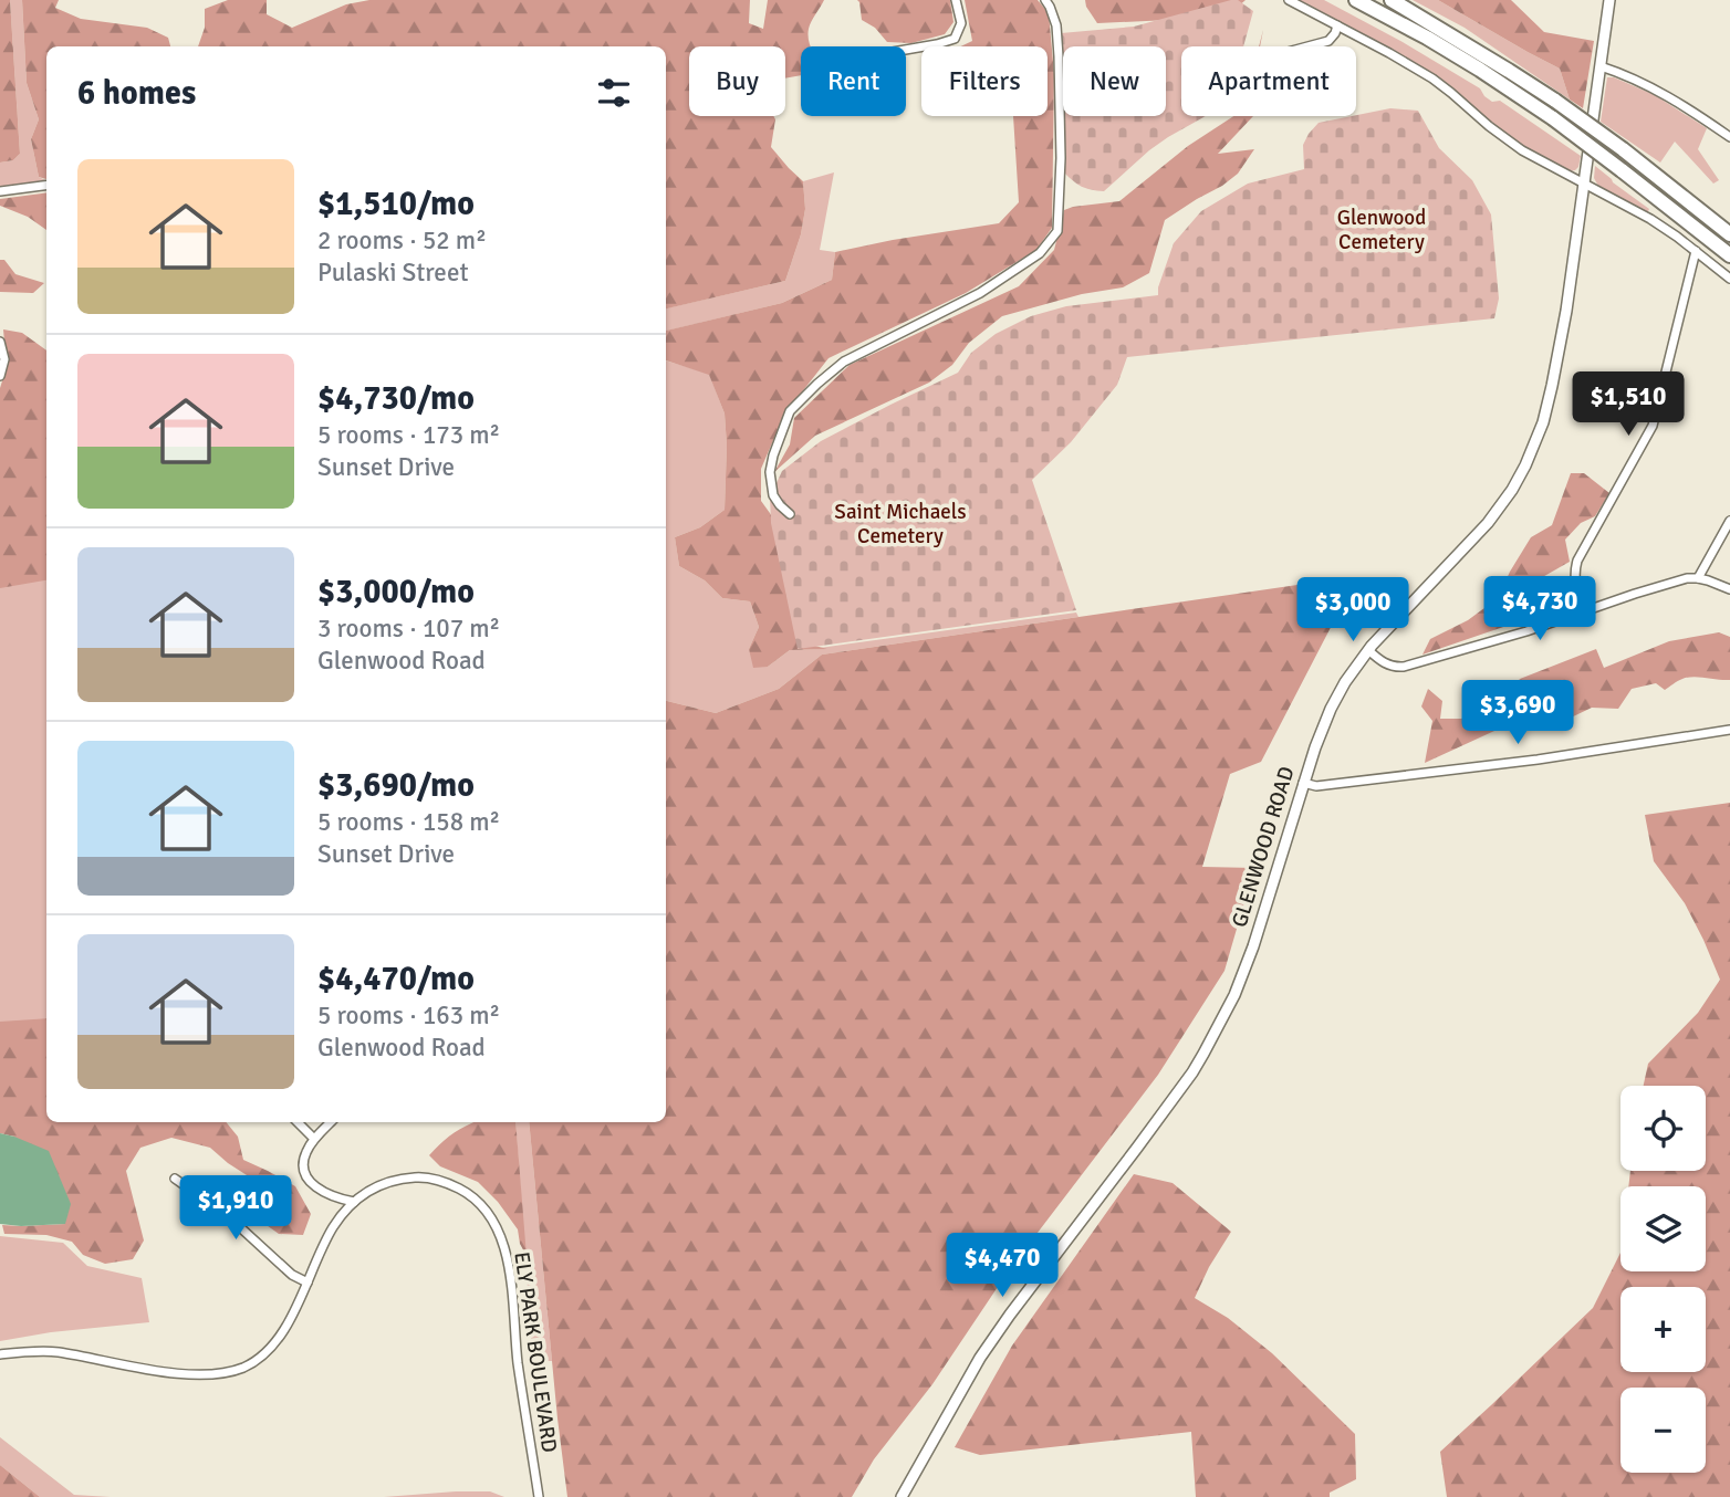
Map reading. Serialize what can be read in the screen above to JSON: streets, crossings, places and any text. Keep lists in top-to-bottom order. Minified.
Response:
{"streets":{"street":["GLENWOOD ROAD","ELY PARK BOULEVARD"]},"parks":["Glenwood Cemetery","Saint Michaels Cemetery"],"page":{"chip":["Buy","Rent","Filters","New","Apartment"],"heading":"6 homes","list":[{"name":"$1,510/mo","note":"2 rooms · 52 m² · Pulaski Street"},{"name":"$4,730/mo","note":"5 rooms · 173 m² · Sunset Drive"},{"name":"$3,000/mo","note":"3 rooms · 107 m² · Glenwood Road"},{"name":"$3,690/mo","note":"5 rooms · 158 m² · Sunset Drive"},{"name":"$4,470/mo","note":"5 rooms · 163 m² · Glenwood Road"}],"price":["$1,510","$4,730","$3,000","$3,690","$1,910","$4,470"],"map_buttons":["+","−"]}}
